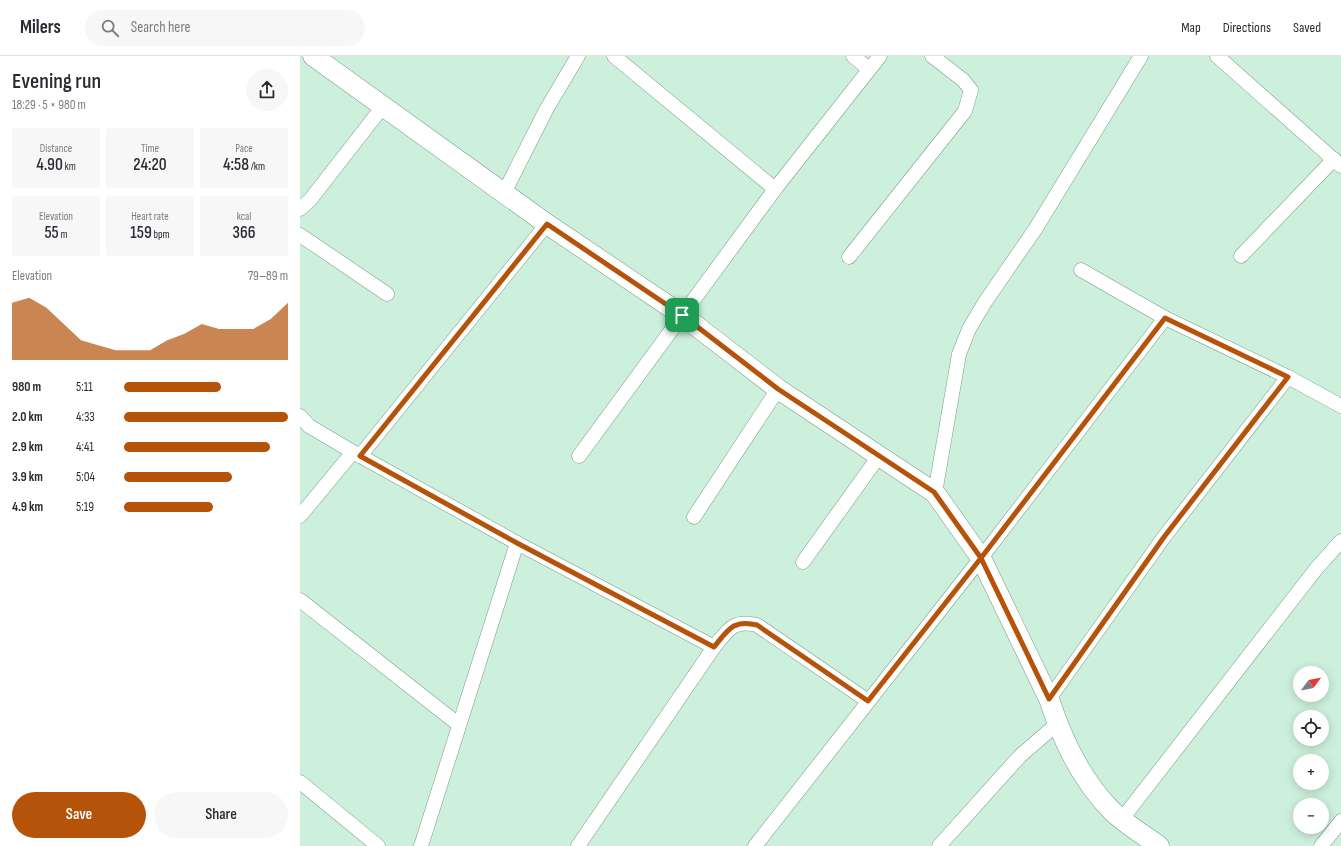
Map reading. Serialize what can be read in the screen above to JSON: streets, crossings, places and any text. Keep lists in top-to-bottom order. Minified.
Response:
{"north":"top right","page":{"header":"Milers","search":"Search here","nav":["Map","Directions","Saved"],"heading":["Evening run","18:29 · 5 × 980 m"],"stats":[["Distance","4.90 km"],["Time","24:20"],["Pace","4:58 /km"],["Elevation","55 m"],["Heart rate","159 bpm"],["kcal","366"]],"chart":["Elevation","79–89 m"],"list":[{"name":"980 m","note":"5:11"},{"name":"2.0 km","note":"4:33"},{"name":"2.9 km","note":"4:41"},{"name":"3.9 km","note":"5:04"},{"name":"4.9 km","note":"5:19"}],"map_buttons":["+","−"],"buttons":["Save","Share"]}}
